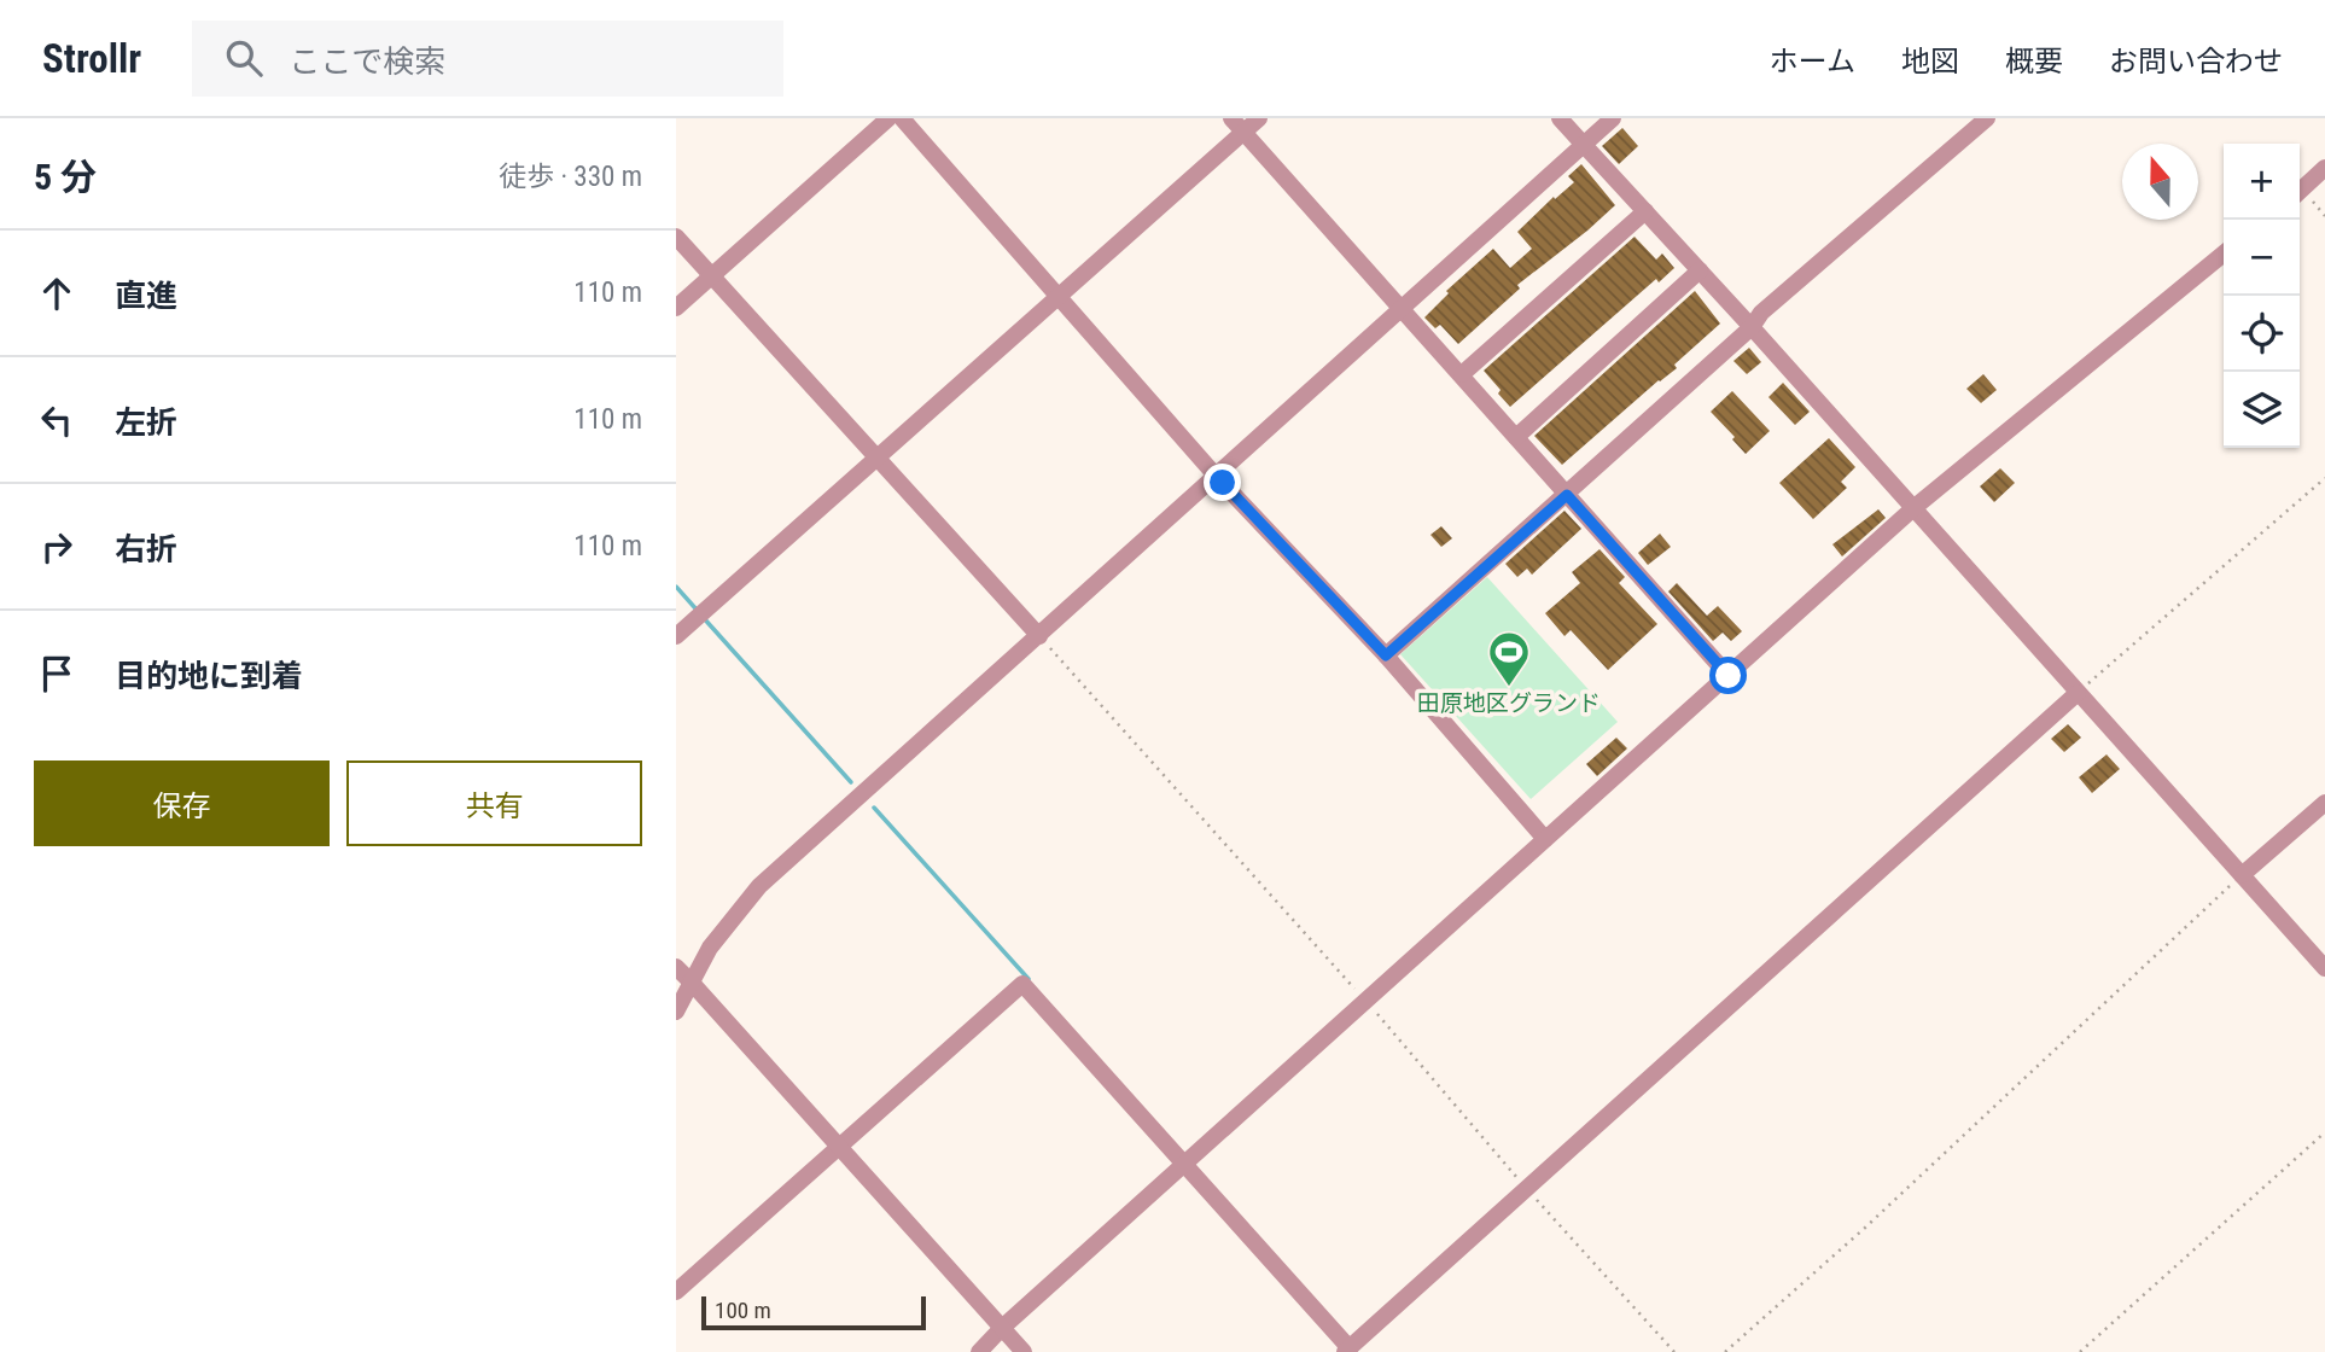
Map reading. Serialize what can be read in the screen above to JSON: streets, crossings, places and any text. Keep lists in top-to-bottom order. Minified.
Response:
{"places":{"sports":["田原地区グランド"]},"scale_bar":"100 m","north":"top","page":{"header":"Strollr","search":"ここで検索","nav":["ホーム","地図","概要","お問い合わせ"],"heading":["5 分","徒歩 · 330 m"],"map_buttons":["+","−"],"list":[["直進","110 m"],["左折","110 m"],["右折","110 m"],"目的地に到着"],"buttons":["保存","共有"],"scale":"100 m"}}
